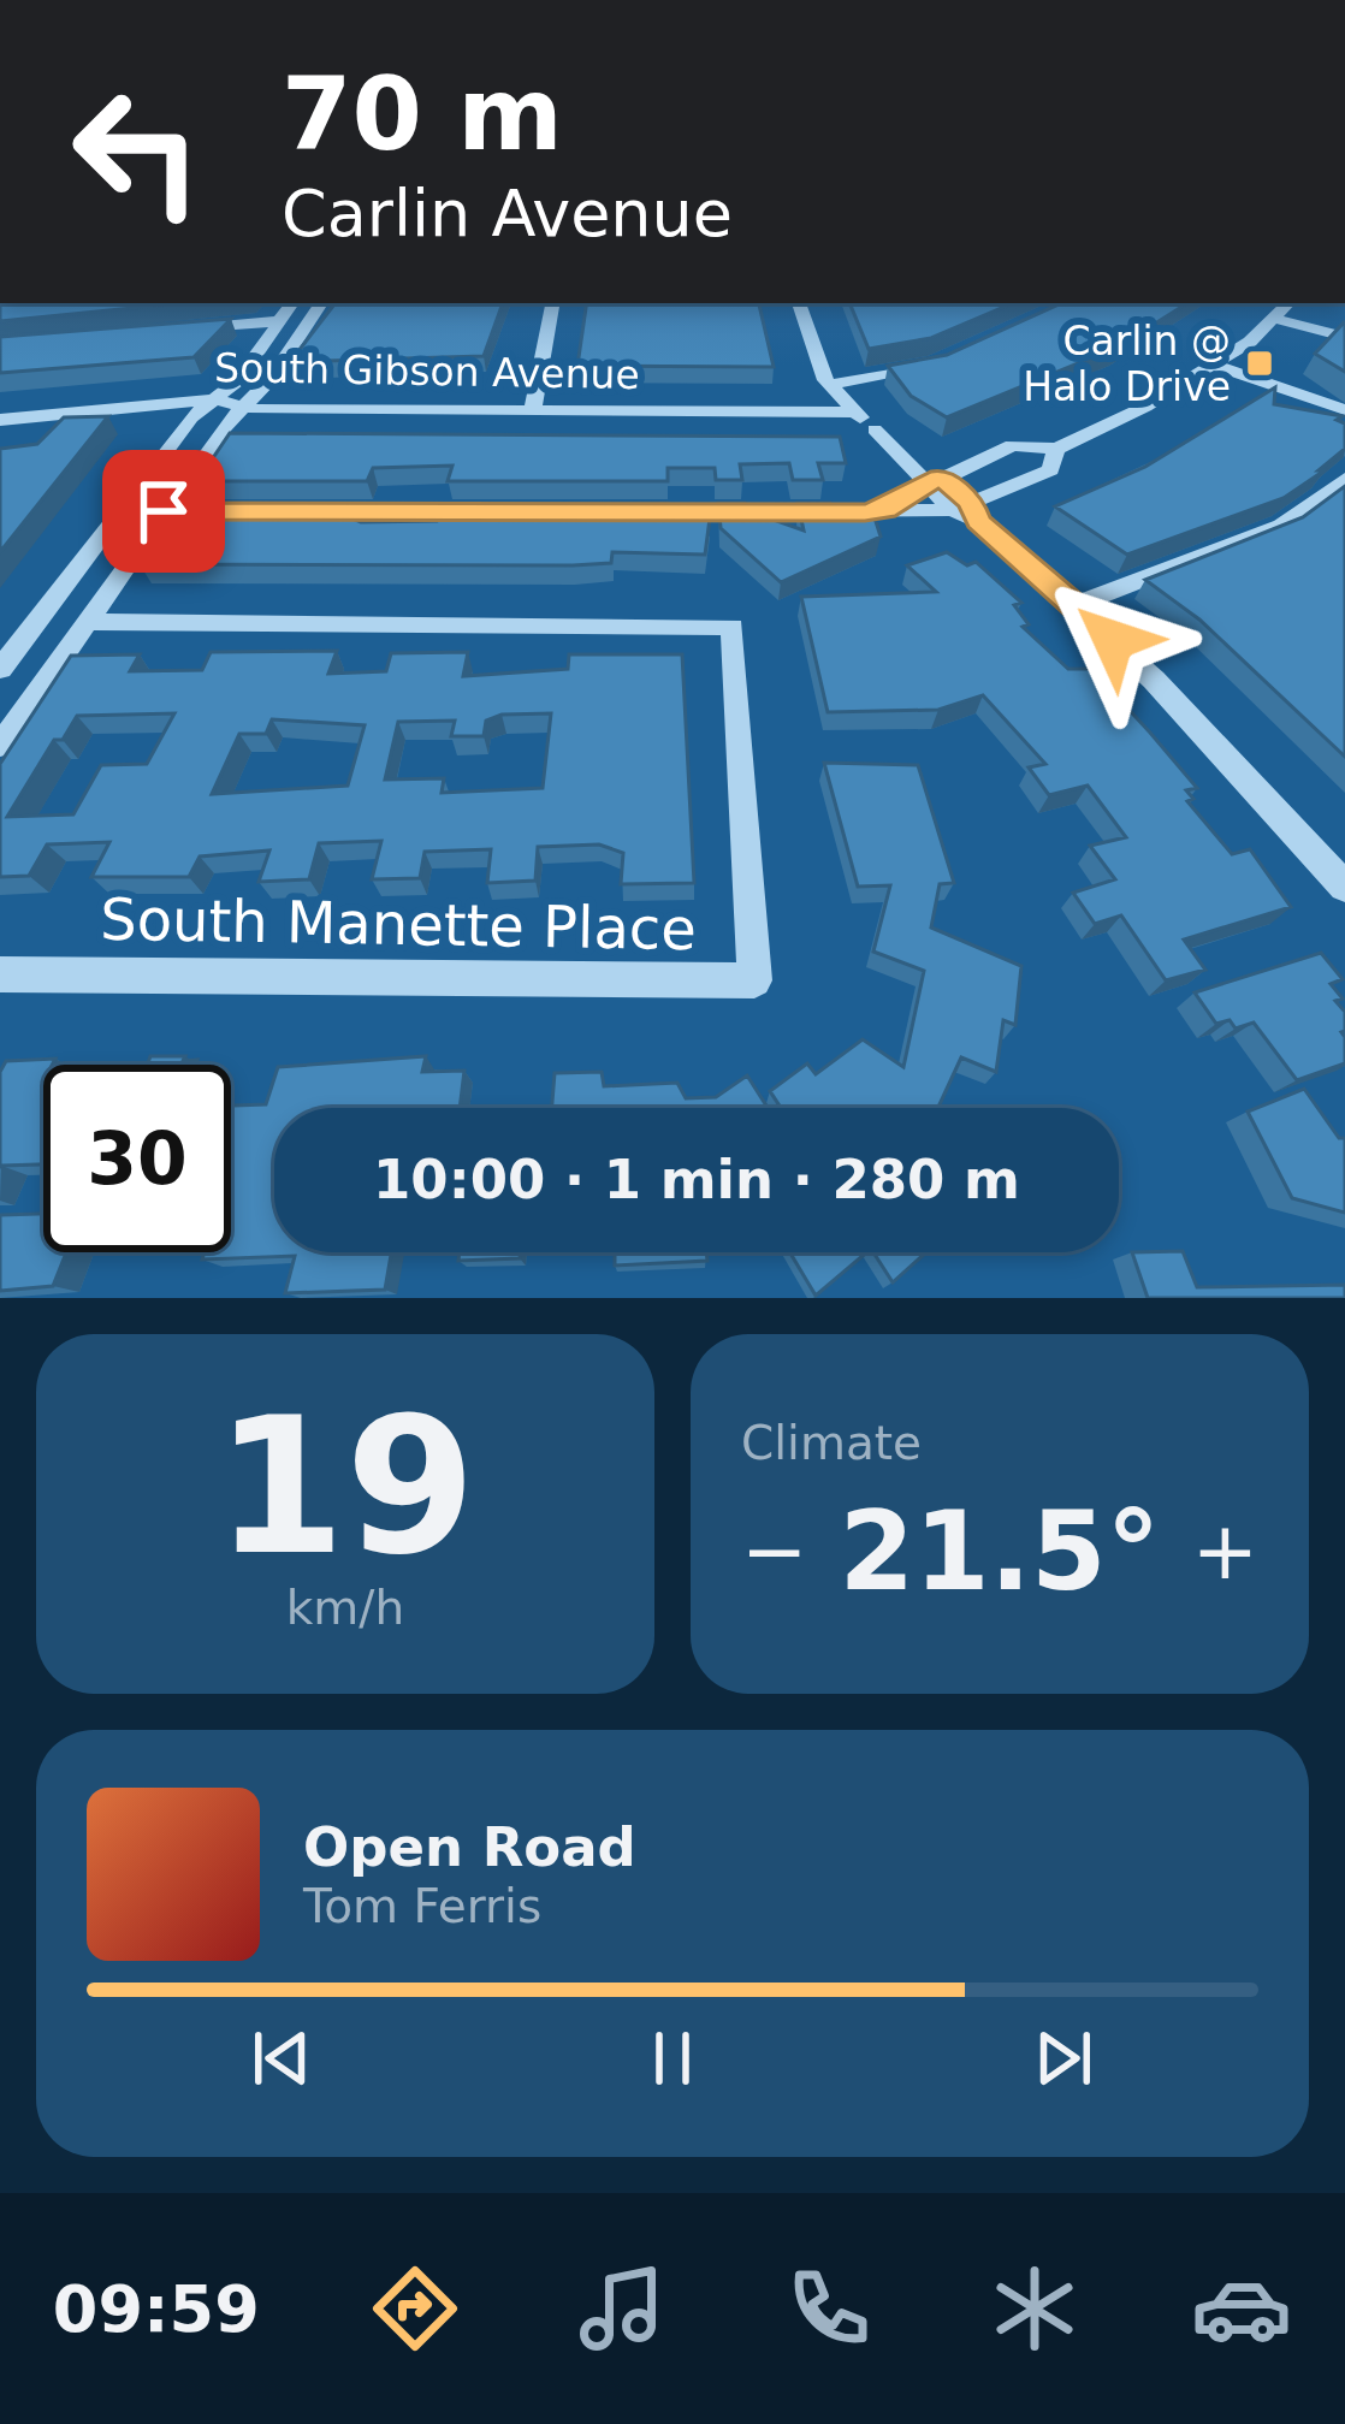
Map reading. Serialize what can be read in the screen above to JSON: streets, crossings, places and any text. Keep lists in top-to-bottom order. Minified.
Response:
{"streets":{"street":["South Gibson Avenue","South Manette Place"]},"places":{"transit":["Carlin @ Halo Drive"]},"page":{"turn":["70 m","Carlin Avenue"],"limit":"30","trip":"10:00 · 1 min · 280 m","tile":[["19","km/h"],"Climate"],"heat":["−","21.5°","+"],"song":["Open Road","Tom Ferris"],"tabs":"09:59"}}
